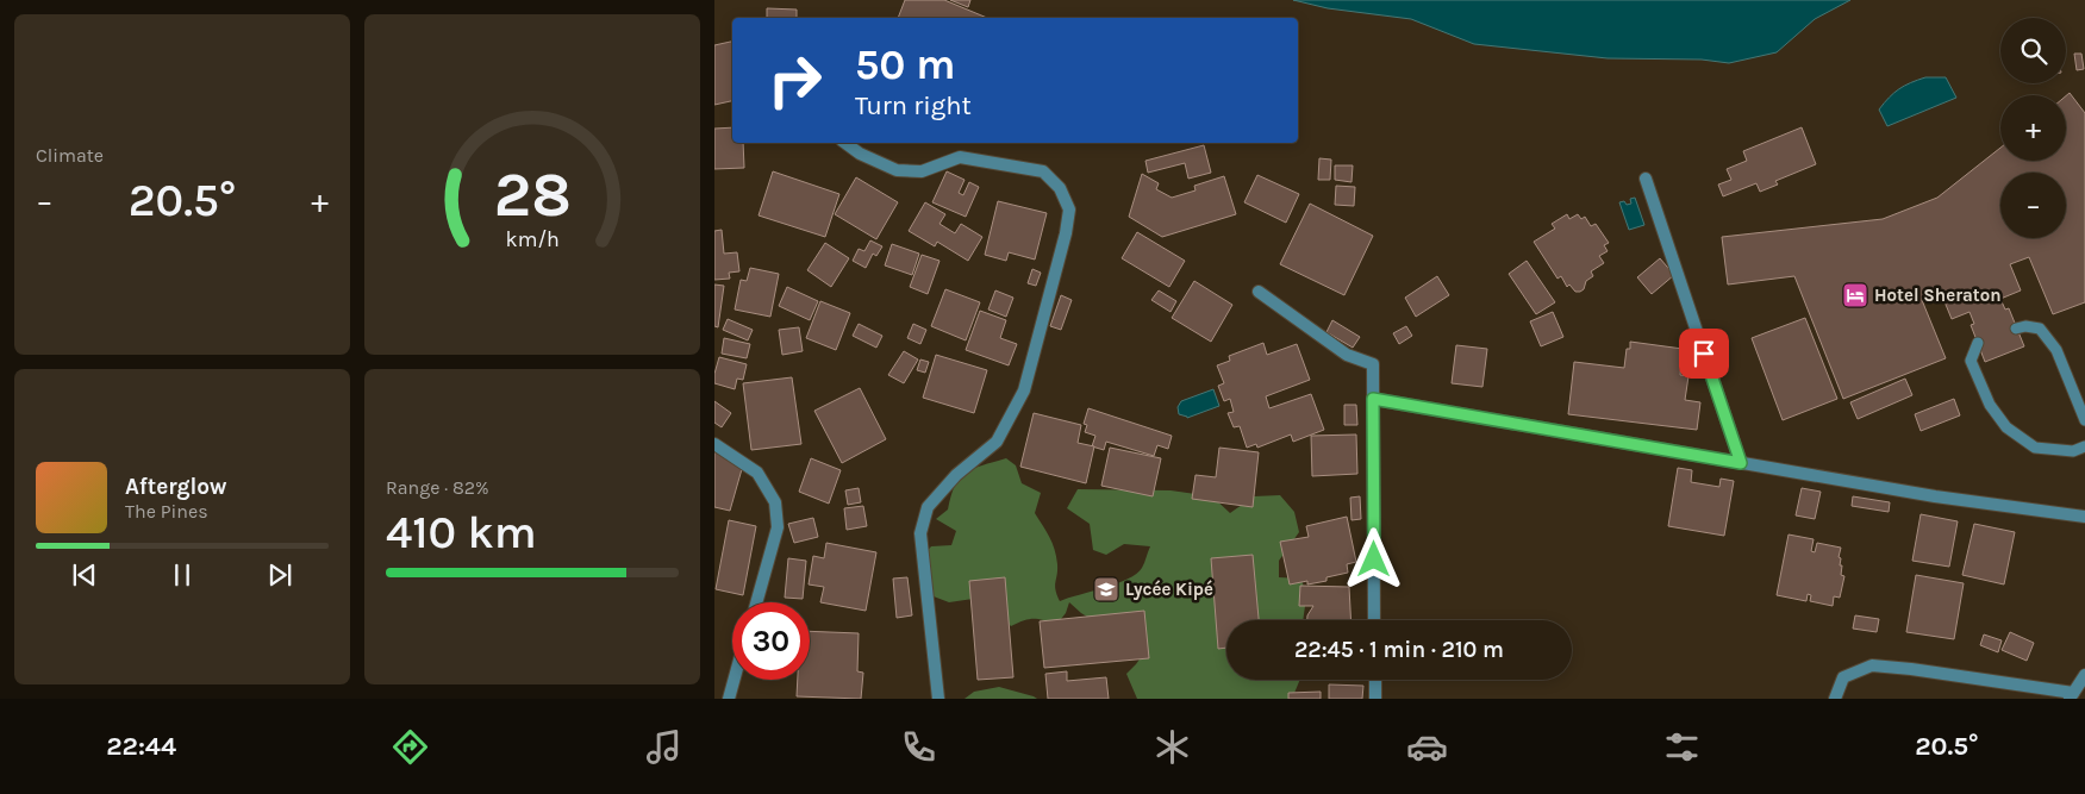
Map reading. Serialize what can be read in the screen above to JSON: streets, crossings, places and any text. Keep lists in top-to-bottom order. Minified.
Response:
{"places":{"hotel":["Hotel Sheraton"],"school or university":["Lycée Kipé"]},"page":{"tile":["Climate",["Range · 82%","410 km"]],"map_buttons":["+","−"],"turn":["50 m","Turn right"],"heat":["−","20.5°","+"],"song":["Afterglow","The Pines"],"limit":"30","trip":"22:45 · 1 min · 210 m","tabs":["22:44","20.5°"],"gauge":["28","km/h"]}}
